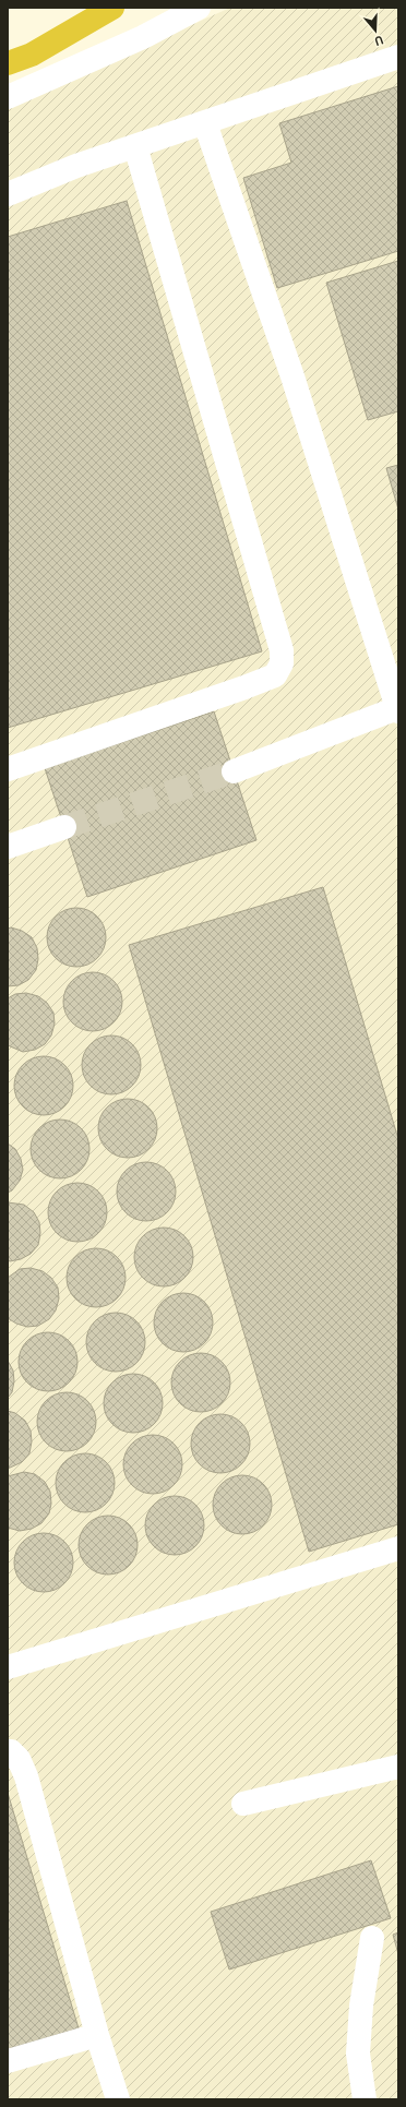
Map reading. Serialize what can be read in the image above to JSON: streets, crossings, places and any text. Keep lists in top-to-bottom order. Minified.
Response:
{"north":"bottom"}
